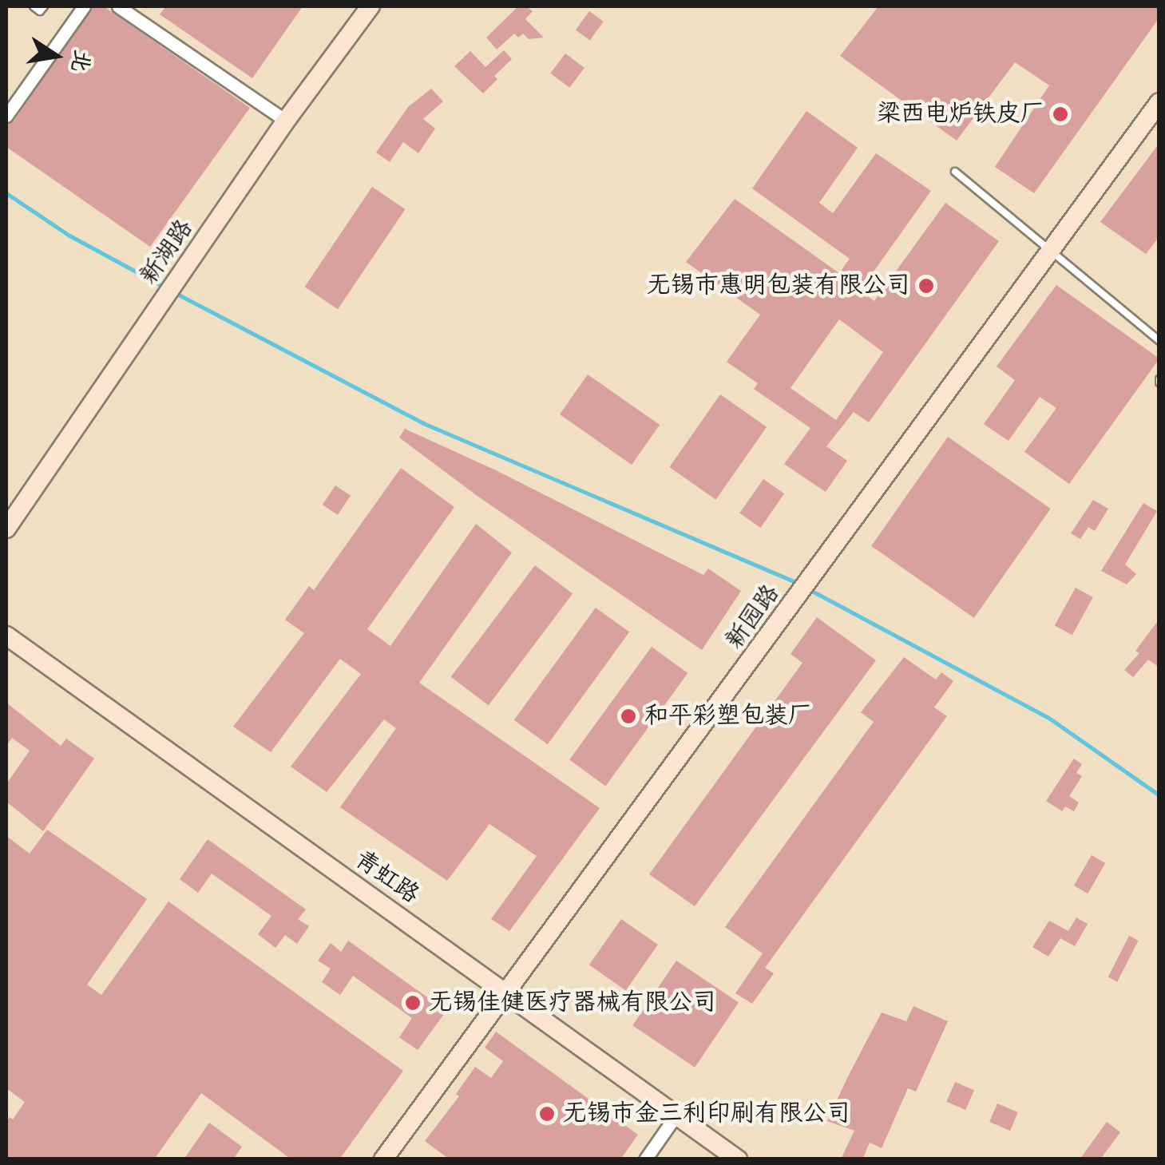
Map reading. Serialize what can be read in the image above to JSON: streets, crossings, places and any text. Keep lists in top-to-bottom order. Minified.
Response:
{"streets":{"street":["新湖路","新园路","青虹路"]},"crossings":[["新园路","青虹路"]],"places":["梁西电炉铁皮厂","无锡市惠明包装有限公司","和平彩塑包装厂","无锡佳健医疗器械有限公司","无锡市金三利印刷有限公司"],"north":"right"}
